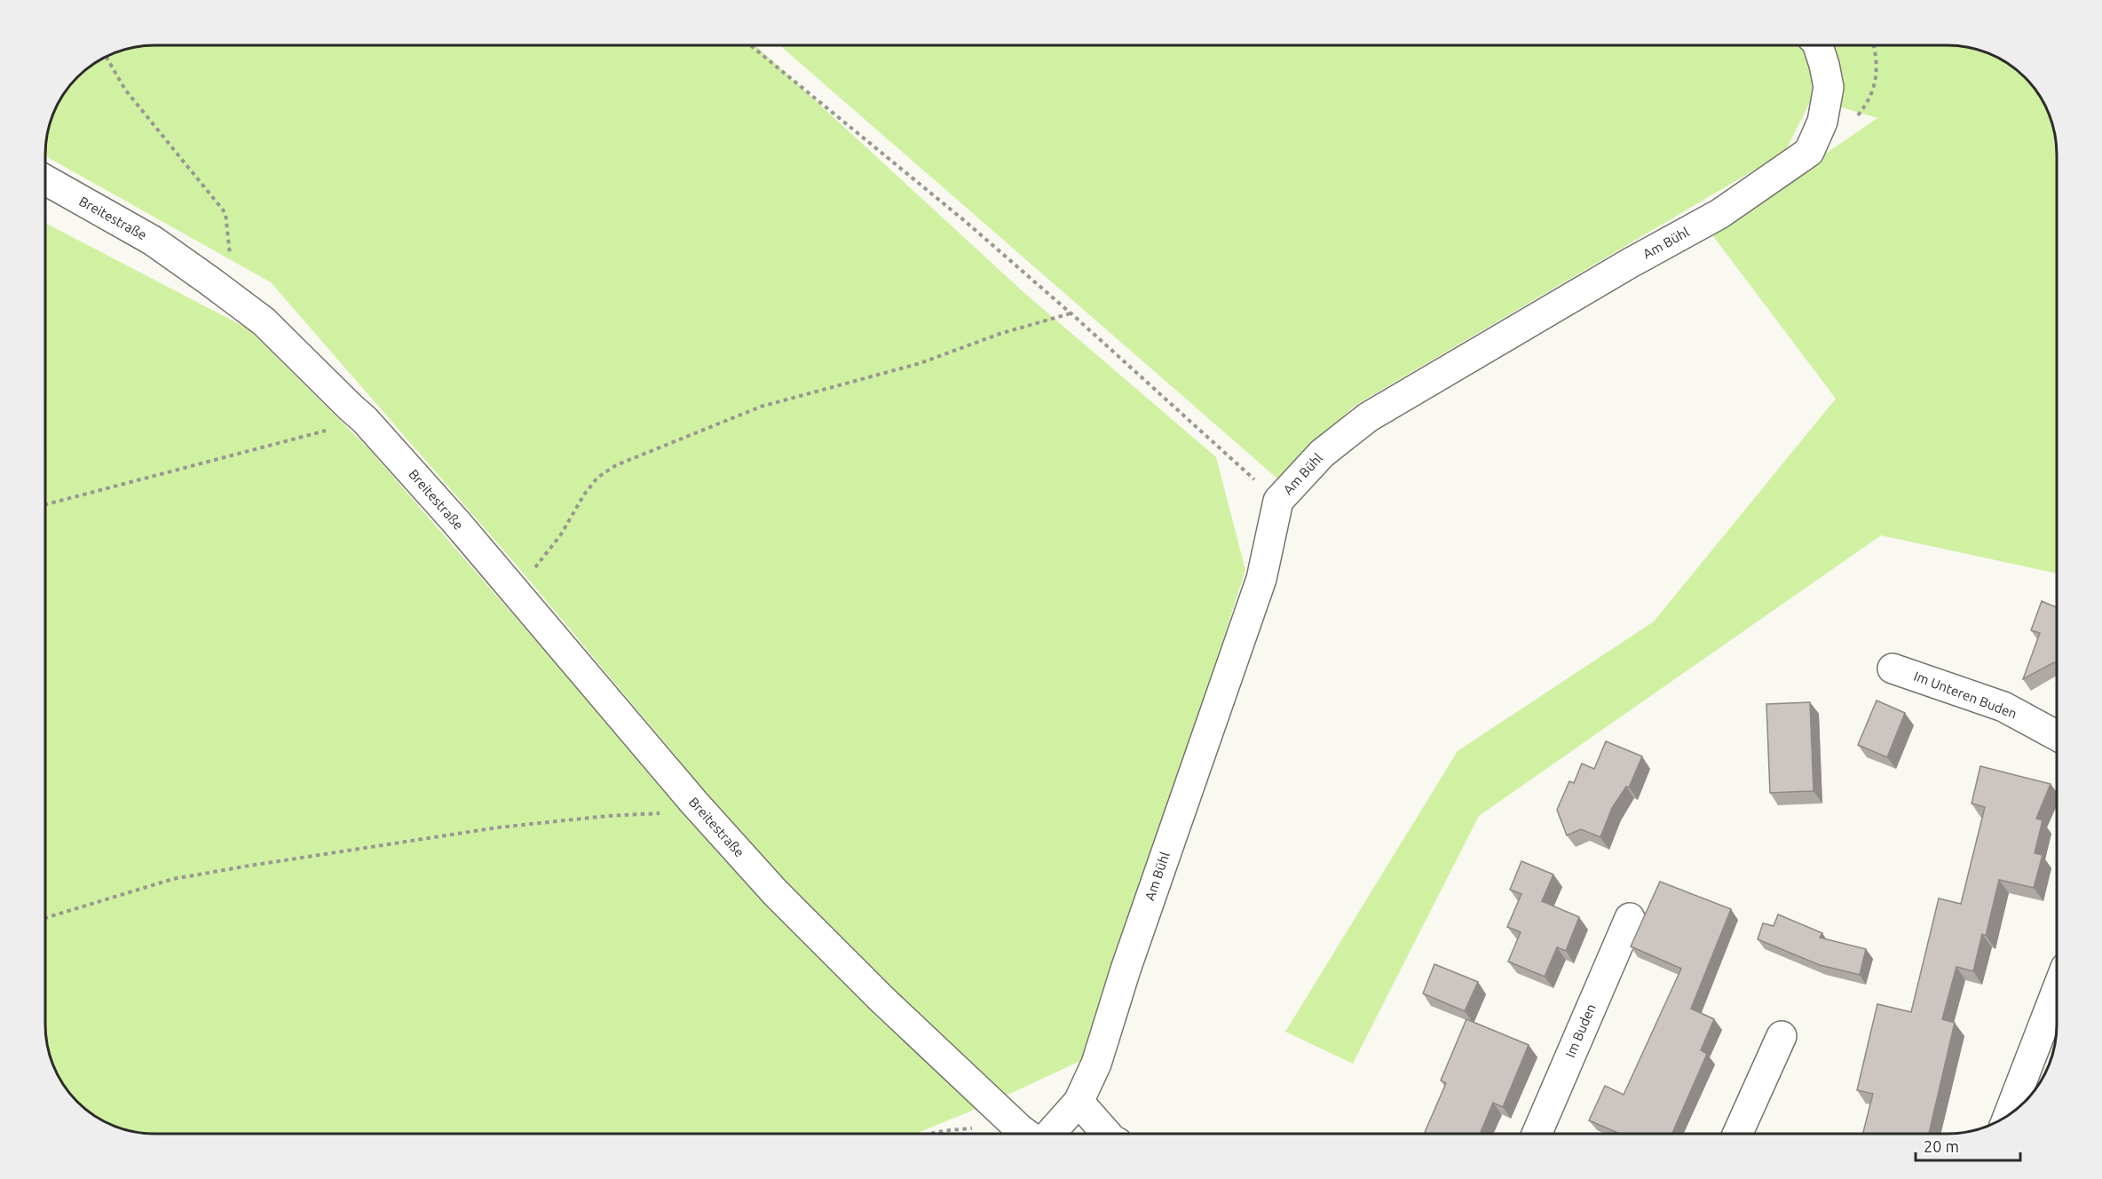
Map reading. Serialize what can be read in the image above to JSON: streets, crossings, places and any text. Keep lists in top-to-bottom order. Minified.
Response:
{"streets":{"street":["Breitestraße","Am Bühl","Im Unteren Buden","Im Buden"]},"scale_bar":"20 m"}
